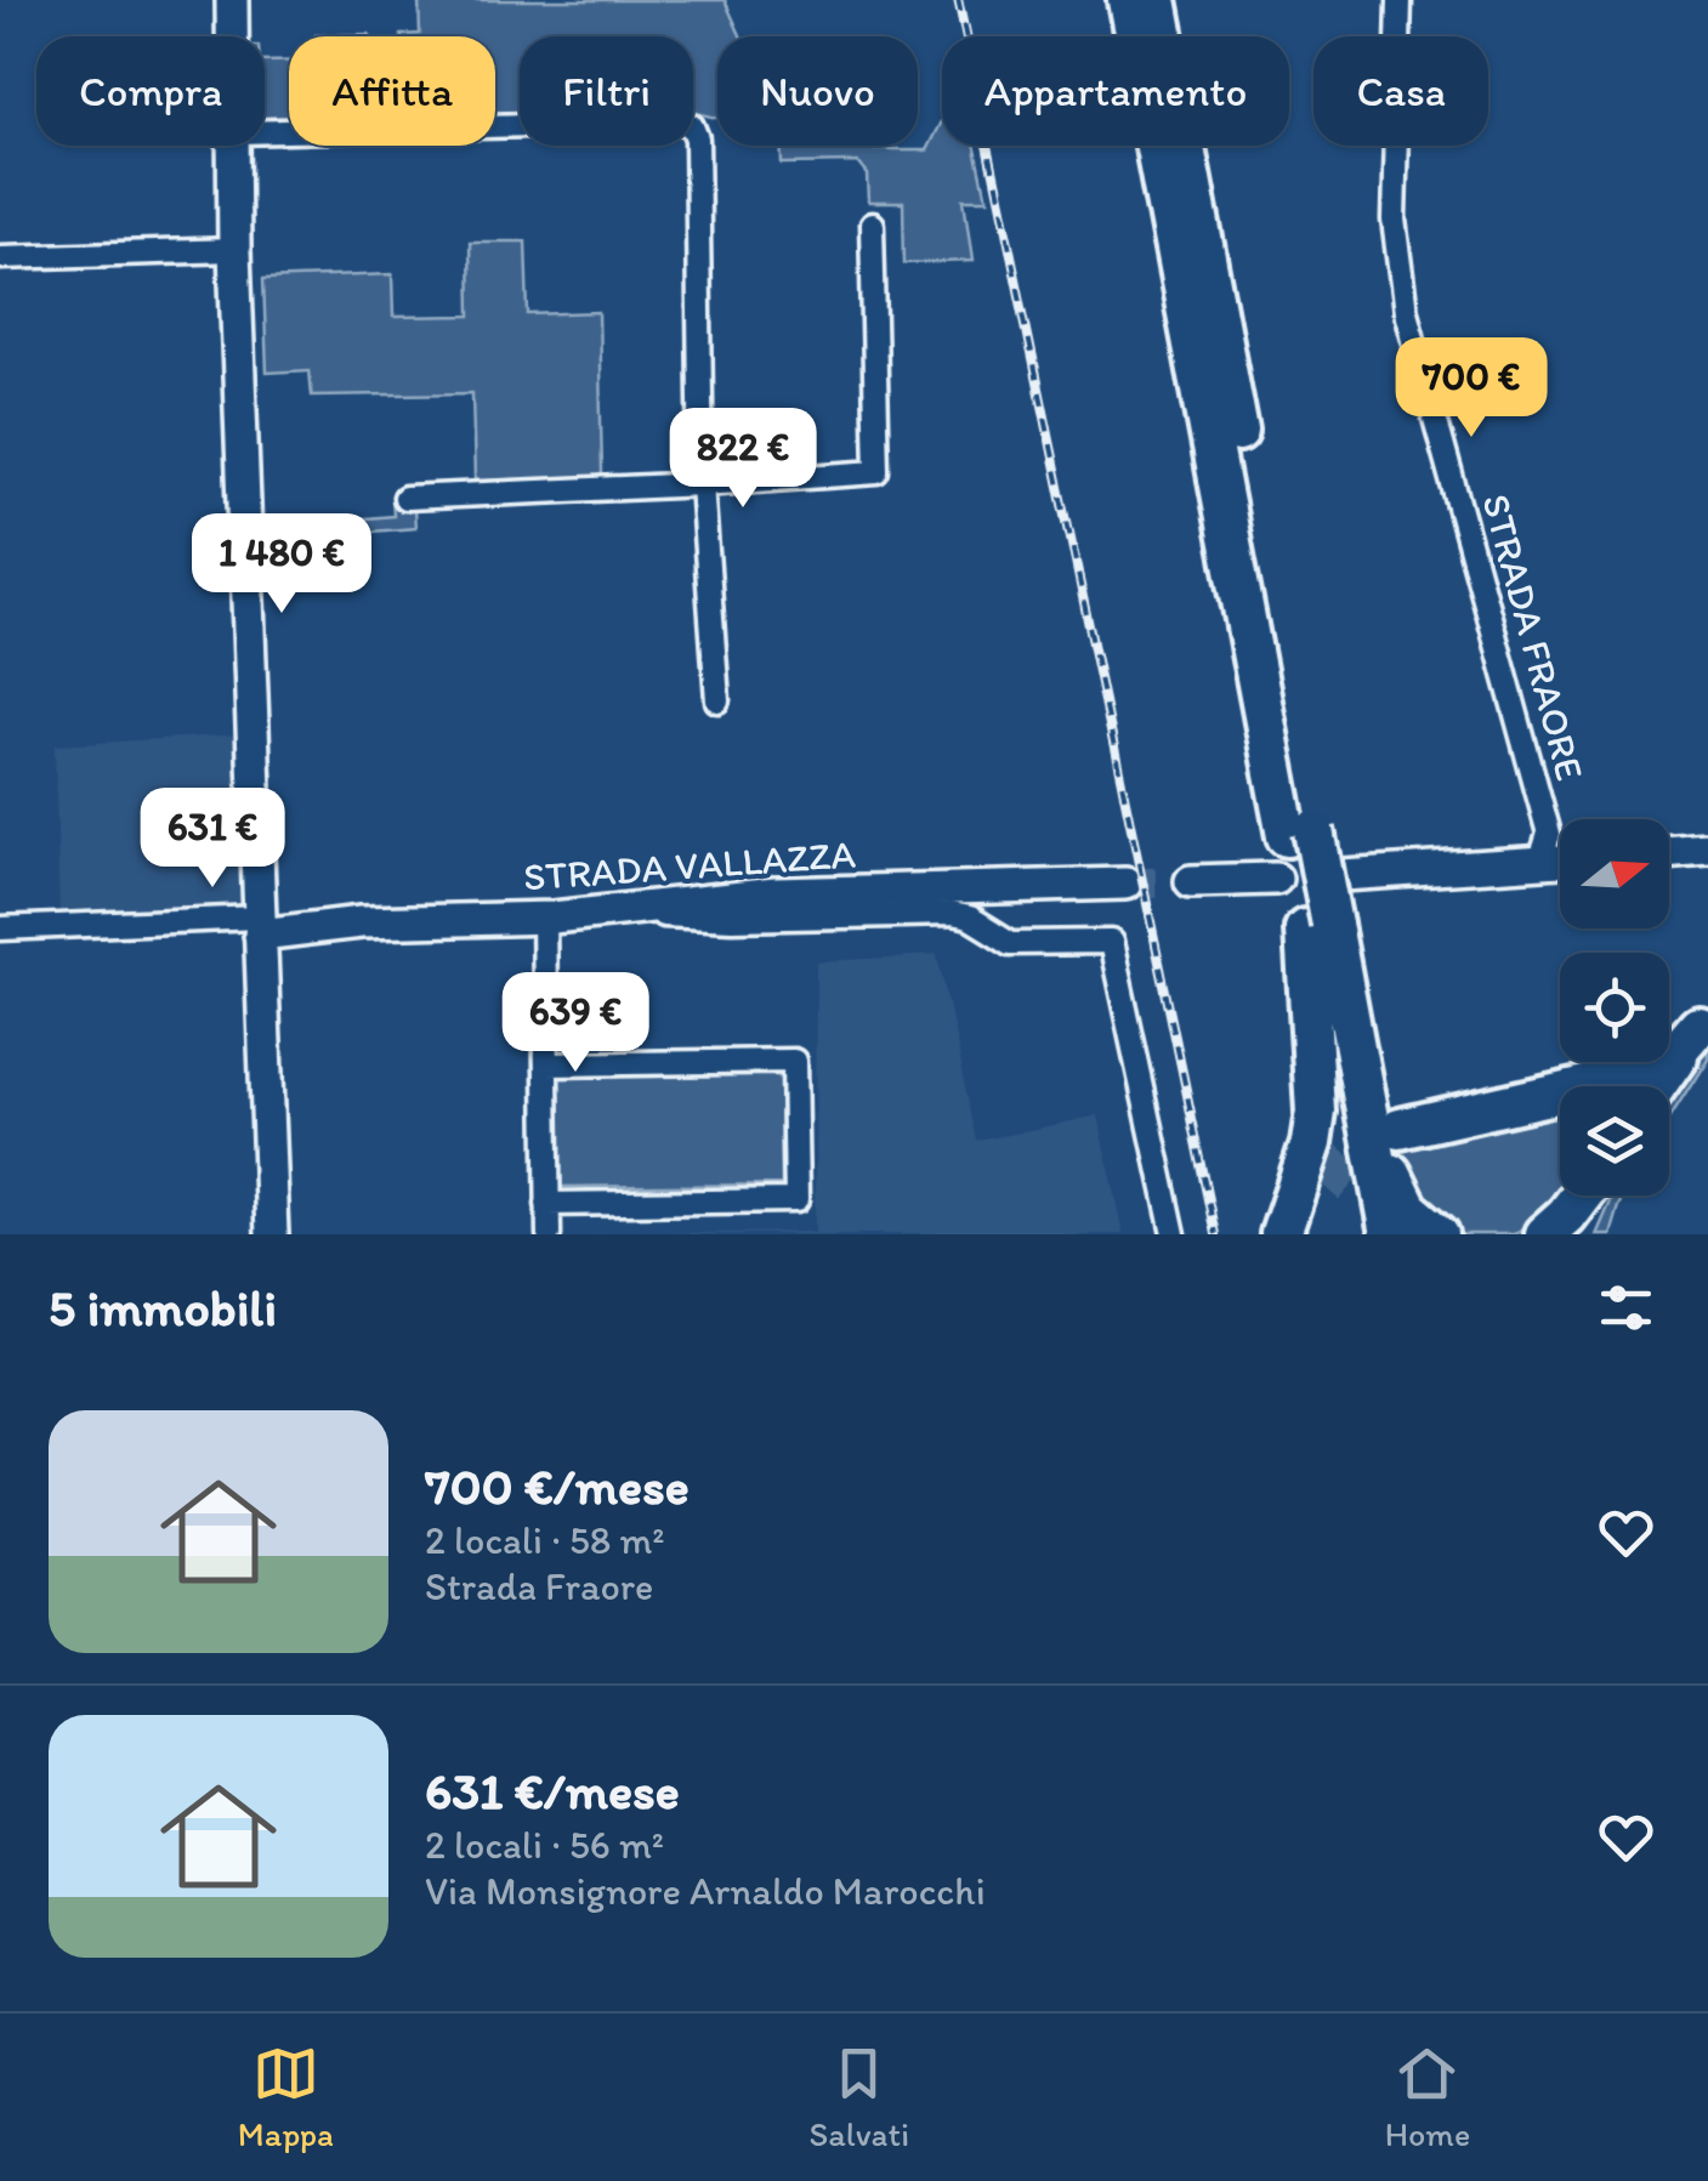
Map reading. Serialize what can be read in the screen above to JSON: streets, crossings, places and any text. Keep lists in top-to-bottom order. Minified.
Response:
{"streets":{"street":["STRADA FRAORE","STRADA VALLAZZA"]},"north":"right","page":{"chip":["Compra","Affitta","Filtri","Nuovo","Appartamento","Casa"],"price":["700 €","822 €","1 480 €","631 €","639 €"],"heading":"5 immobili","list":[{"name":"700 €/mese","note":"2 locali · 58 m² · Strada Fraore"},{"name":"631 €/mese","note":"2 locali · 56 m² · Via Monsignore Arnaldo Marocchi"}],"tabs":["Mappa","Salvati","Home"]}}
